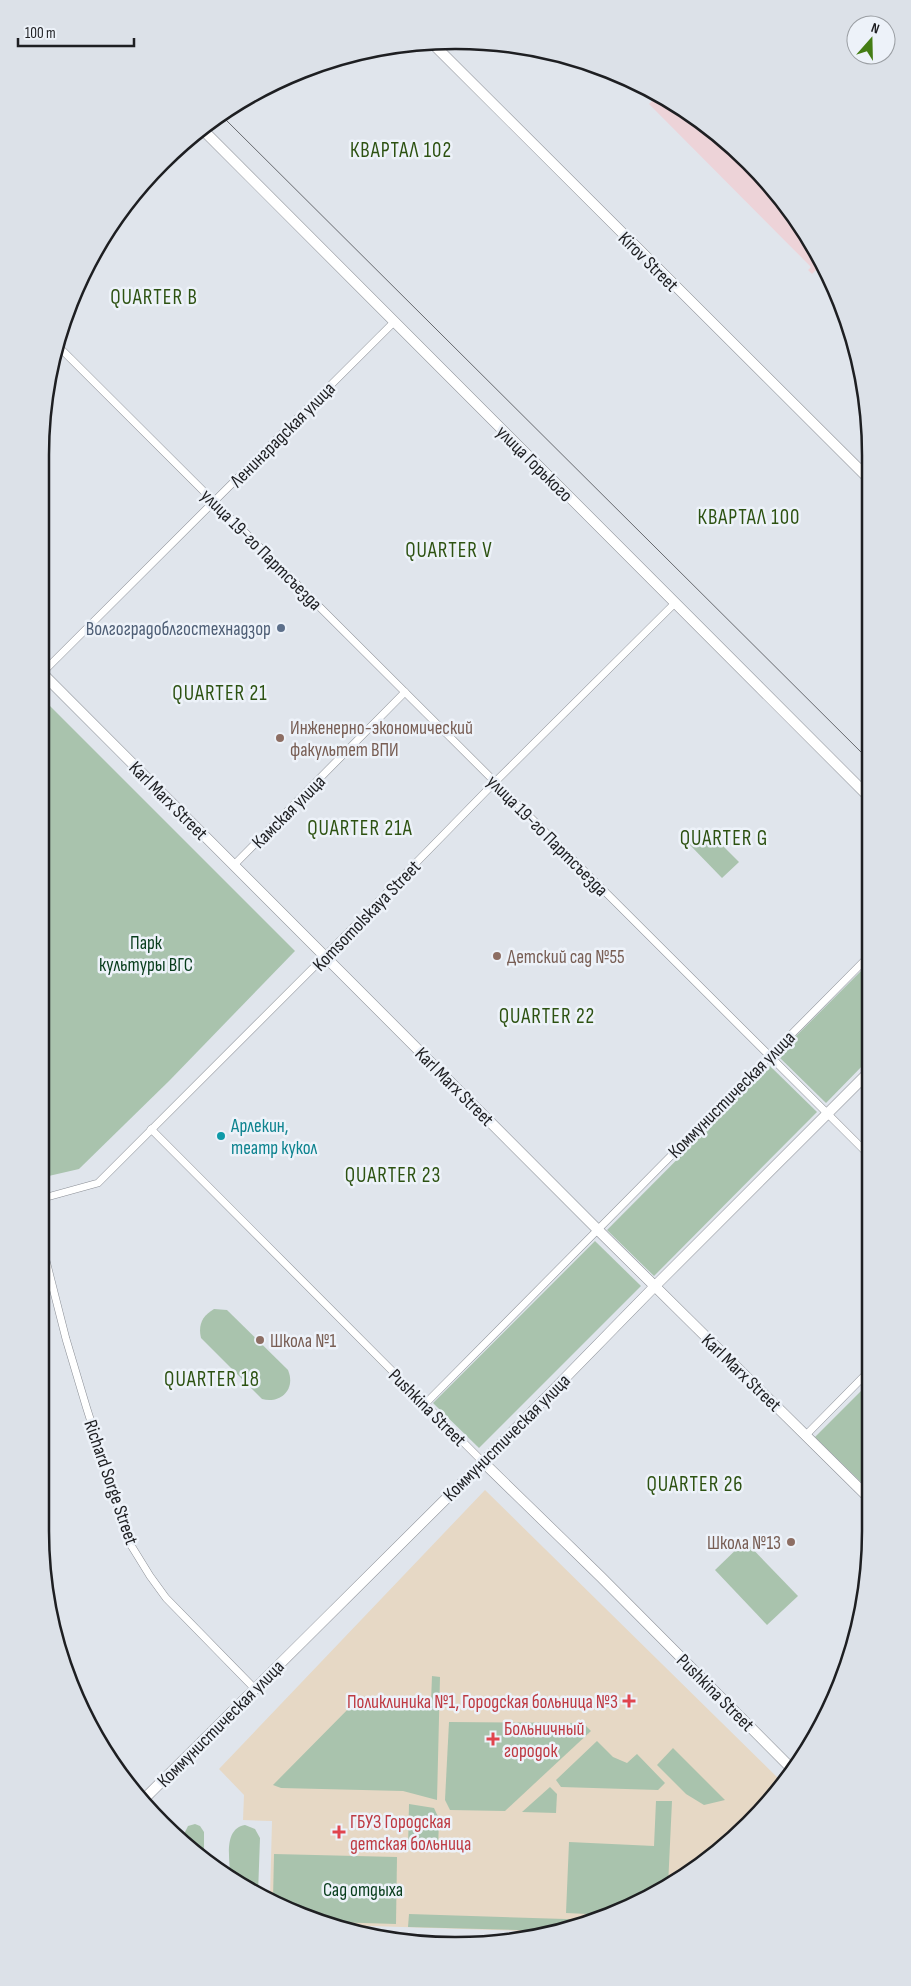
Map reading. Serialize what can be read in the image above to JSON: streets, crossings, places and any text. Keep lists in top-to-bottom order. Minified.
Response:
{"streets":{"street":["Kirov Street","Ленинградская улица","улица Горького","улица 19-го Партсъезда","Karl Marx Street","Камская улица","Komsomolskaya Street","Коммунистическая улица","Pushkina Street","Richard Sorge Street"]},"crossings":[["Ленинградская улица","улица Горького"],["Ленинградская улица","улица 19-го Партсъезда"],["улица Горького","Komsomolskaya Street"],["улица 19-го Партсъезда","Камская улица"],["улица 19-го Партсъезда","Komsomolskaya Street"],["улица 19-го Партсъезда","Коммунистическая улица"],["Karl Marx Street","Камская улица"],["Karl Marx Street","Komsomolskaya Street"],["Karl Marx Street","Коммунистическая улица"],["Komsomolskaya Street","Pushkina Street"],["Коммунистическая улица","Pushkina Street"],["Коммунистическая улица","Richard Sorge Street"]],"districts":["КВАРТАЛ 102","QUARTER B","КВАРТАЛ 100","QUARTER V","QUARTER 21","QUARTER 21A","QUARTER G","QUARTER 22","QUARTER 23","QUARTER 18","QUARTER 26"],"parks":["Парк культуры ВГС","Сад отдыха"],"places":{"other":["Волгоградоблгостехнадзор","Инженерно-экономический факультет ВПИ","Детский сад №55","Арлекин, театр кукол","Школа №1","Школа №13"],"health":["Поликлиника №1, Городская больница №3","Больничный городок","ГБУЗ Городская детская больница"]},"scale_bar":"100 m","north":"top"}
